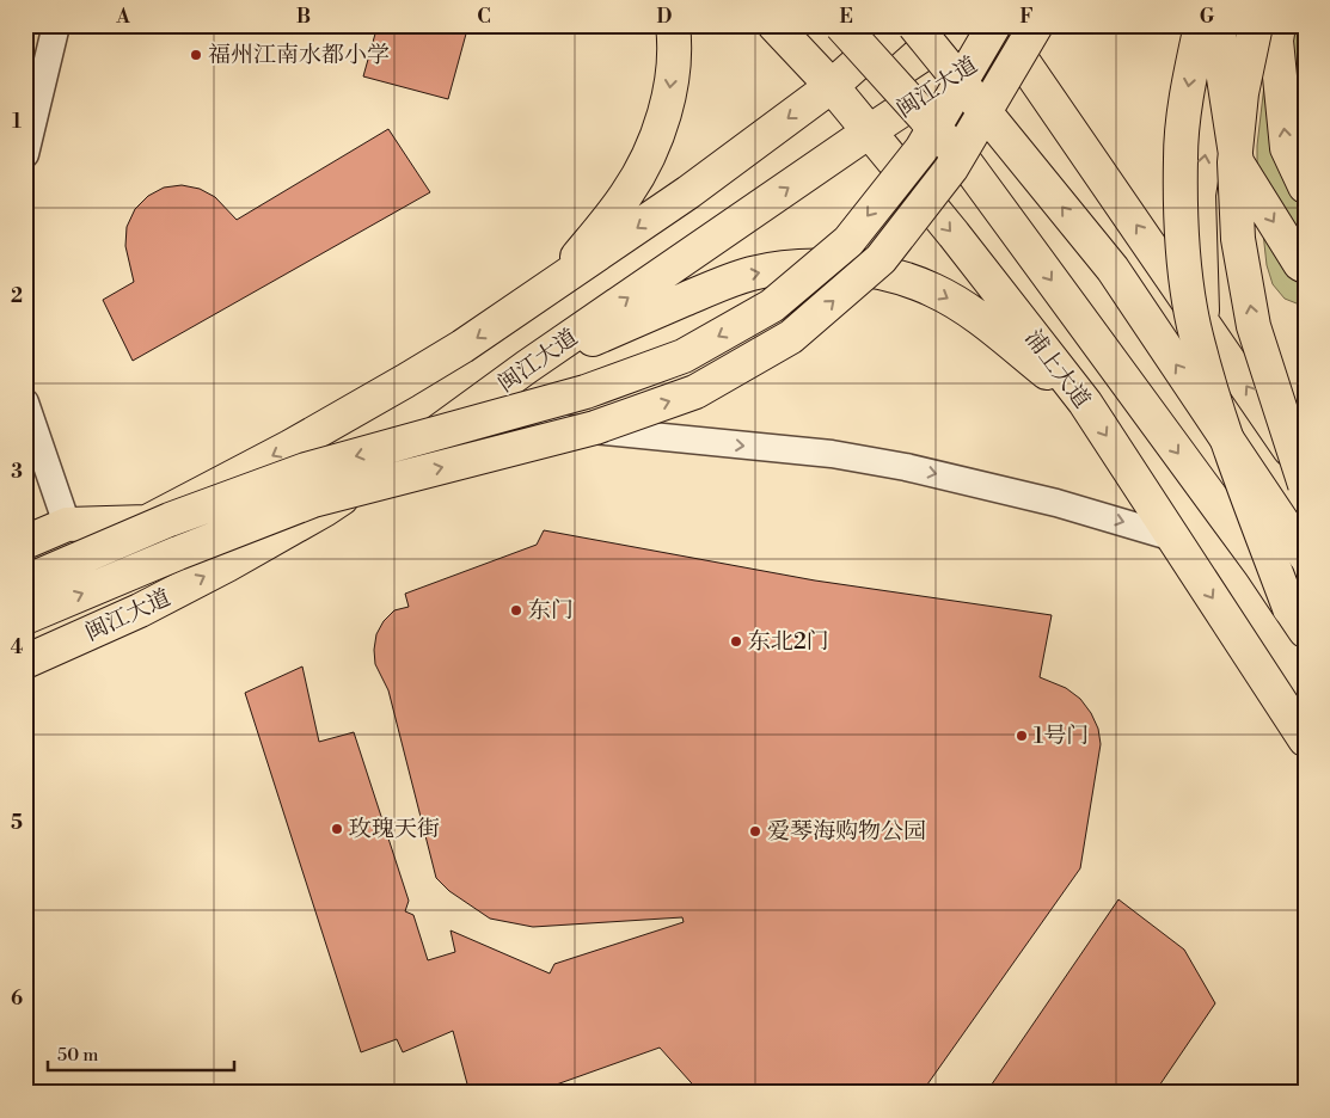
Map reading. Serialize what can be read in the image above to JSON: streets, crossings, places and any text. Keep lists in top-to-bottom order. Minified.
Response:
{"streets":{"main road":["闽江大道","浦上大道"]},"crossings":[["闽江大道","浦上大道"]],"places":["福州江南水都小学","东门","东北2门","1号门","玫瑰天街","爱琴海购物公园"],"scale_bar":"50 m","grid":{"columns":["A","B","C","D","E","F","G"],"rows":["1","2","3","4","5","6"]}}
